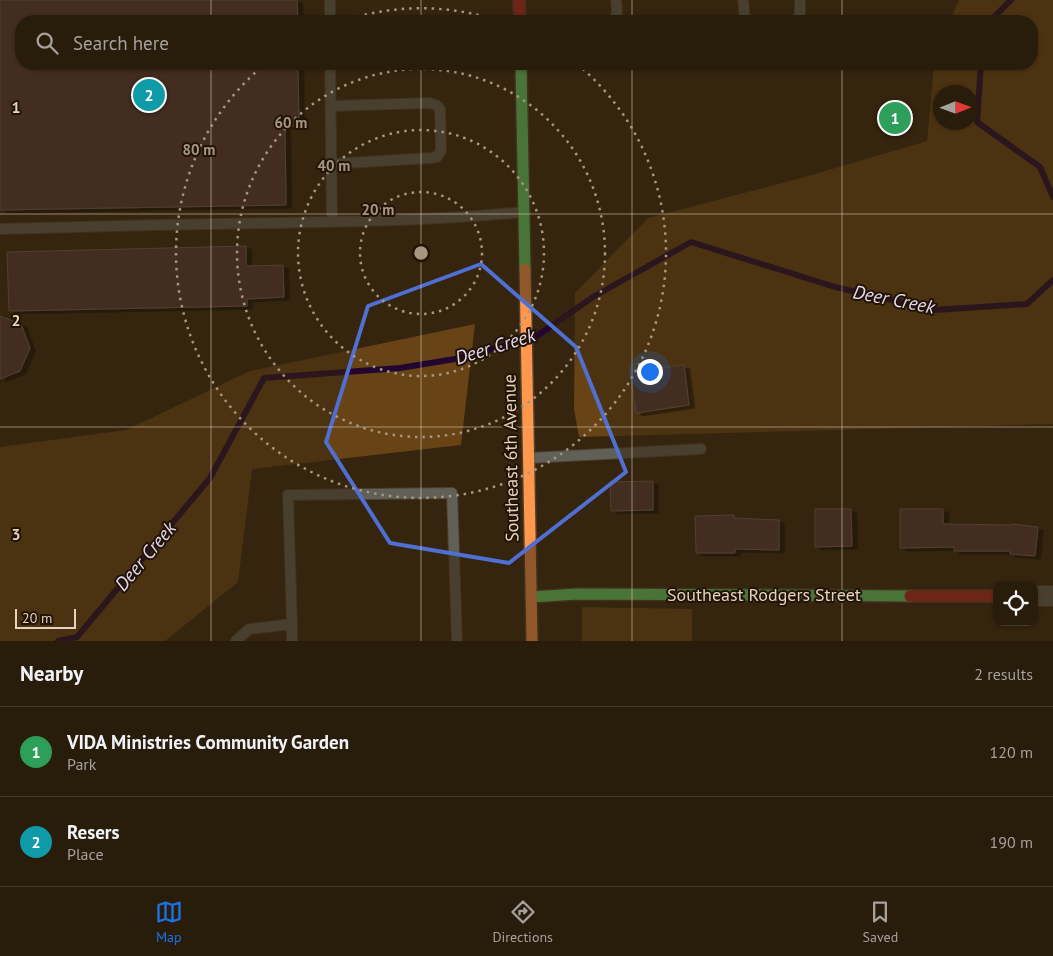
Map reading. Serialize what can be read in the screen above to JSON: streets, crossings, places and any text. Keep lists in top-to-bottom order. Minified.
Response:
{"streets":{"main road":["Southeast 6th Avenue","Southeast Rodgers Street"]},"crossings":[["Southeast 6th Avenue","Southeast Rodgers Street"]],"water":["Deer Creek"],"scale_bar":"20 m","north":"right","page":{"search":"Search here","pins":["2","1"],"scale":"20 m","heading":["Nearby","2 results"],"list":[{"mark":"1","name":"VIDA Ministries Community Garden","note":"Park","value":"120 m"},{"mark":"2","name":"Resers","note":"Place","value":"190 m"}],"nav":["Map","Directions","Saved"]},"grid":{"rows":["1","2","3"]},"rings":["60 m","80 m","40 m","20 m"]}
